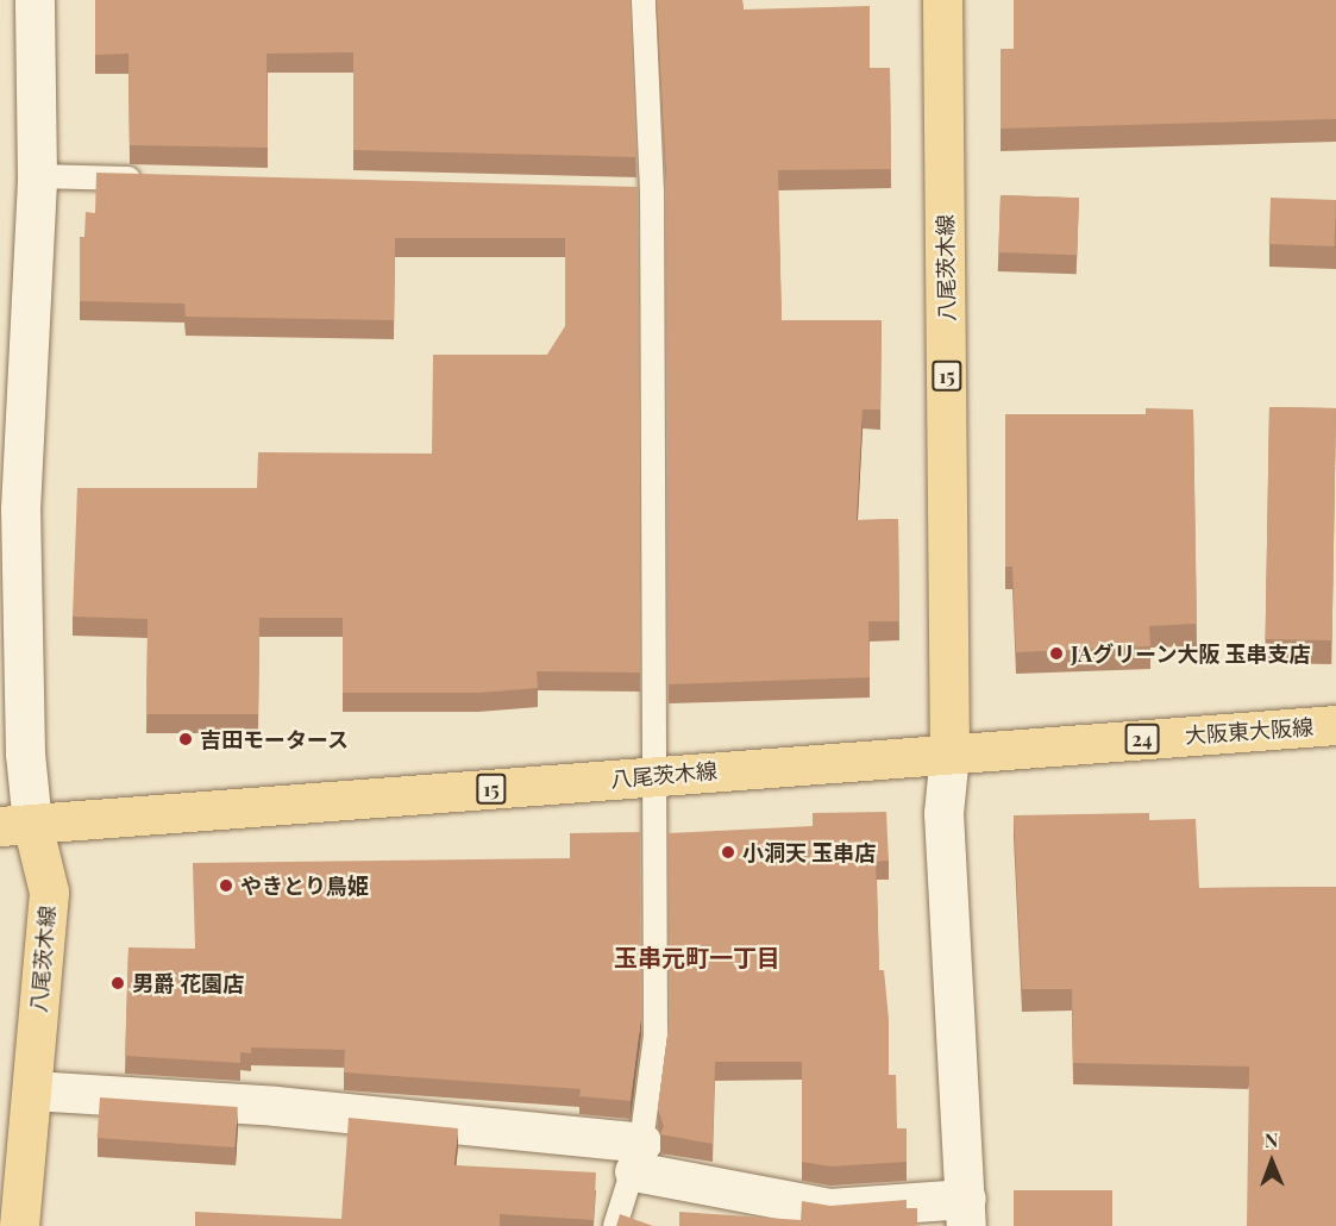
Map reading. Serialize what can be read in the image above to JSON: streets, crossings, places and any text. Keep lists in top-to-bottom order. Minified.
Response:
{"streets":{"main road":["八尾茨木線","15","大阪東大阪線","24"]},"crossings":[["八尾茨木線","大阪東大阪線"]],"districts":["玉串元町一丁目"],"places":["JAグリーン大阪 玉串支店","吉田モータース","小洞天 玉串店","やきとり鳥姫","男爵 花園店"],"north":"top"}
